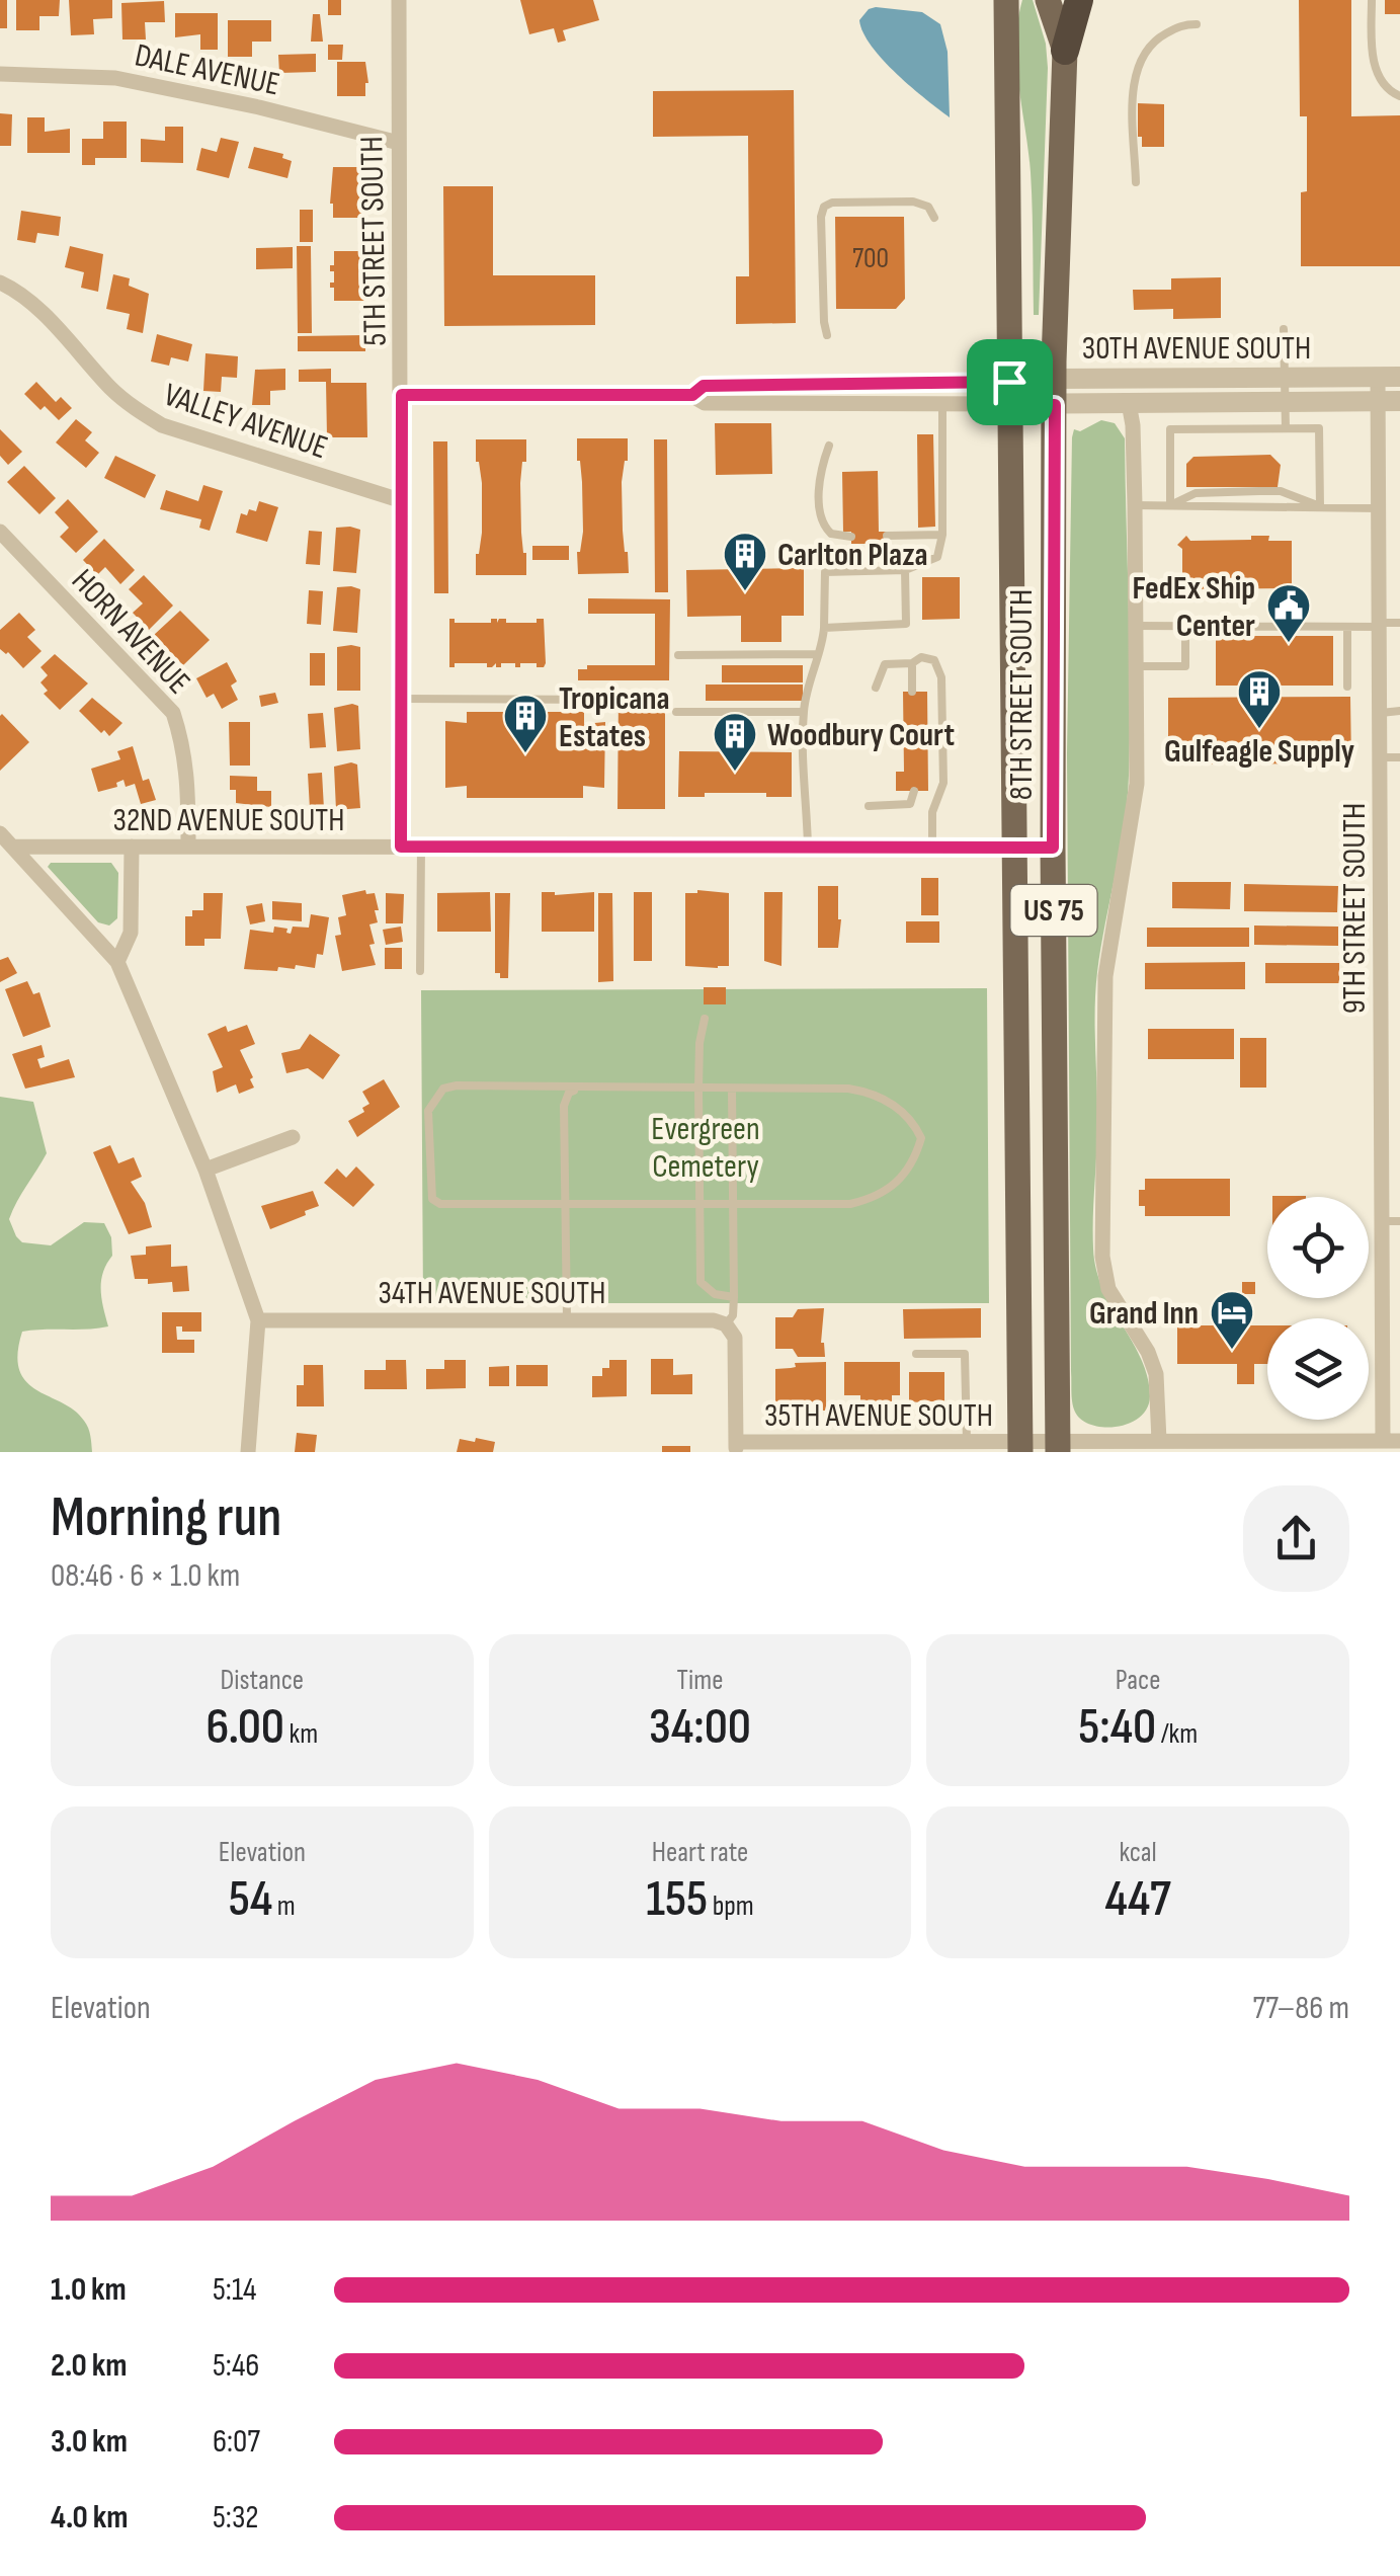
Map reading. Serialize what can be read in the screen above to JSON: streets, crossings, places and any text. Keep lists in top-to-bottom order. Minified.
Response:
{"streets":{"main road":["8TH STREET SOUTH","US 75"],"street":["DALE AVENUE","5TH STREET SOUTH","30TH AVENUE SOUTH","VALLEY AVENUE","HORN AVENUE","32ND AVENUE SOUTH","9TH STREET SOUTH","34TH AVENUE SOUTH","35TH AVENUE SOUTH"]},"crossings":[["DALE AVENUE","5TH STREET SOUTH"],["5TH STREET SOUTH","30TH AVENUE SOUTH"],["5TH STREET SOUTH","VALLEY AVENUE"],["5TH STREET SOUTH","32ND AVENUE SOUTH"],["30TH AVENUE SOUTH","8TH STREET SOUTH"],["30TH AVENUE SOUTH","9TH STREET SOUTH"],["HORN AVENUE","32ND AVENUE SOUTH"],["8TH STREET SOUTH","32ND AVENUE SOUTH"],["8TH STREET SOUTH","35TH AVENUE SOUTH"],["9TH STREET SOUTH","35TH AVENUE SOUTH"]],"parks":["Evergreen Cemetery"],"places":{"building":["Carlton Plaza","Gulfeagle Supply","Tropicana Estates","Woodbury Court"],"public building":["FedEx Ship Center"],"hotel":["Grand Inn"]},"house_numbers":["700"],"page":{"heading":["Morning run","08:46 · 6 × 1.0 km"],"stats":[["Distance","6.00 km"],["Time","34:00"],["Pace","5:40 /km"],["Elevation","54 m"],["Heart rate","155 bpm"],["kcal","447"]],"chart":["Elevation","77–86 m"],"list":[{"name":"1.0 km","note":"5:14"},{"name":"2.0 km","note":"5:46"},{"name":"3.0 km","note":"6:07"},{"name":"4.0 km","note":"5:32"}]}}
